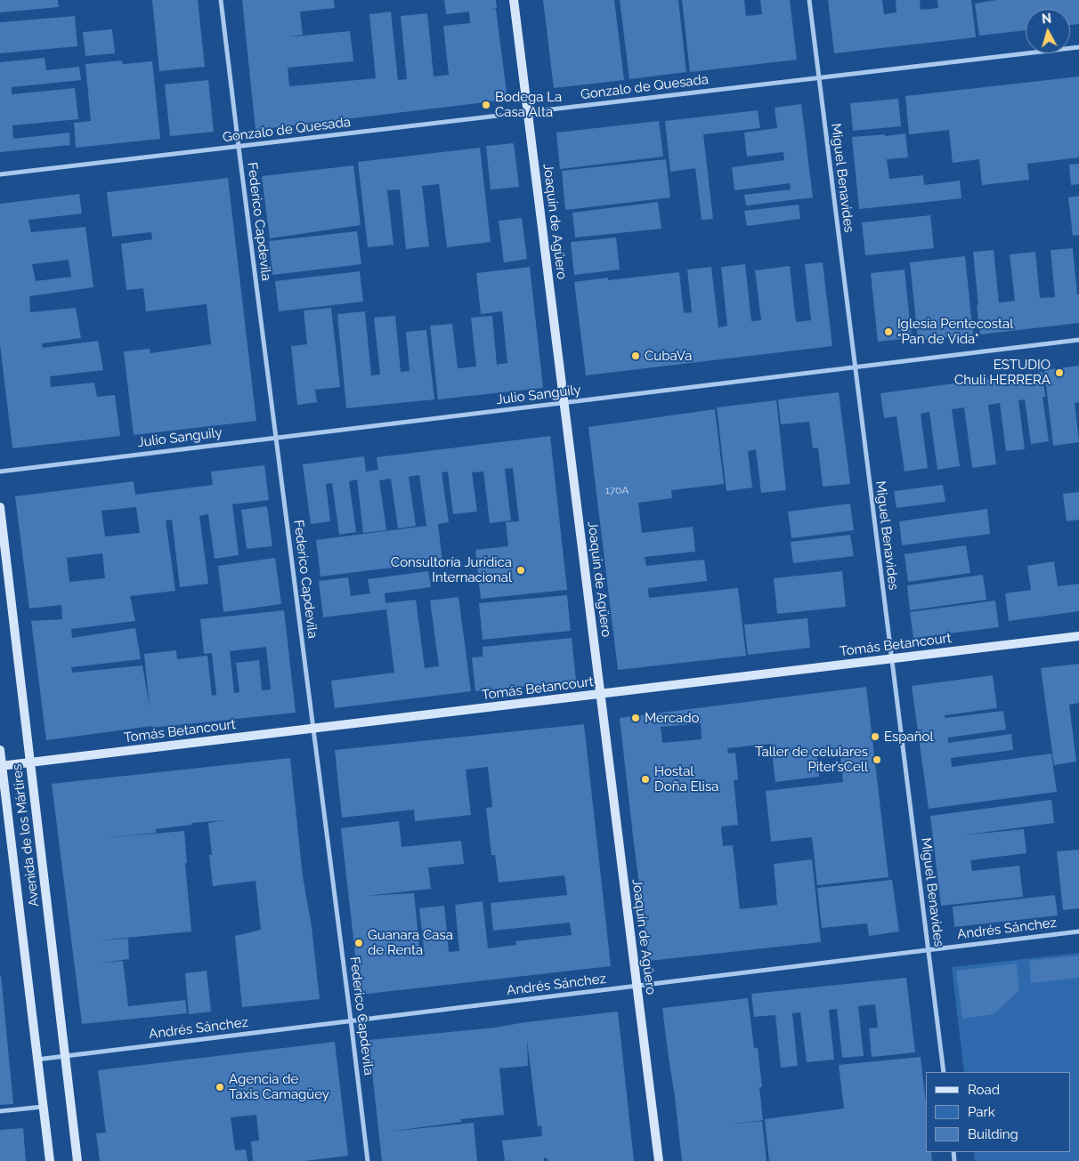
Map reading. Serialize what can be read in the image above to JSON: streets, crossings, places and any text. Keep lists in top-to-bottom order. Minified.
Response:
{"streets":{"street":["Gonzalo de Quesada","Miguel Benavides","Federico Capdevila","Joaquín de Agüero","Julio Sanguily","Tomás Betancourt","Avenida de los Mártires","Andrés Sánchez"]},"crossings":[["Gonzalo de Quesada","Miguel Benavides"],["Gonzalo de Quesada","Federico Capdevila"],["Gonzalo de Quesada","Joaquín de Agüero"],["Miguel Benavides","Julio Sanguily"],["Miguel Benavides","Tomás Betancourt"],["Miguel Benavides","Andrés Sánchez"],["Federico Capdevila","Julio Sanguily"],["Federico Capdevila","Tomás Betancourt"],["Federico Capdevila","Andrés Sánchez"],["Joaquín de Agüero","Julio Sanguily"],["Joaquín de Agüero","Tomás Betancourt"],["Joaquín de Agüero","Andrés Sánchez"],["Tomás Betancourt","Avenida de los Mártires"],["Avenida de los Mártires","Andrés Sánchez"]],"places":["Bodega La Casa Alta","Iglesia Pentecostal \"Pan de Vida\"","CubaVa","ESTUDIO Chuli HERRERA","Consultoría Jurídica Internacional","Mercado","Español","Taller de celulares Piter’sCell","Hostal Doña Elisa","Guanara Casa de Renta","Agencia de Taxis Camagüey"],"house_numbers":["170A"],"legend":["Road","Park","Building"],"north":"top"}
